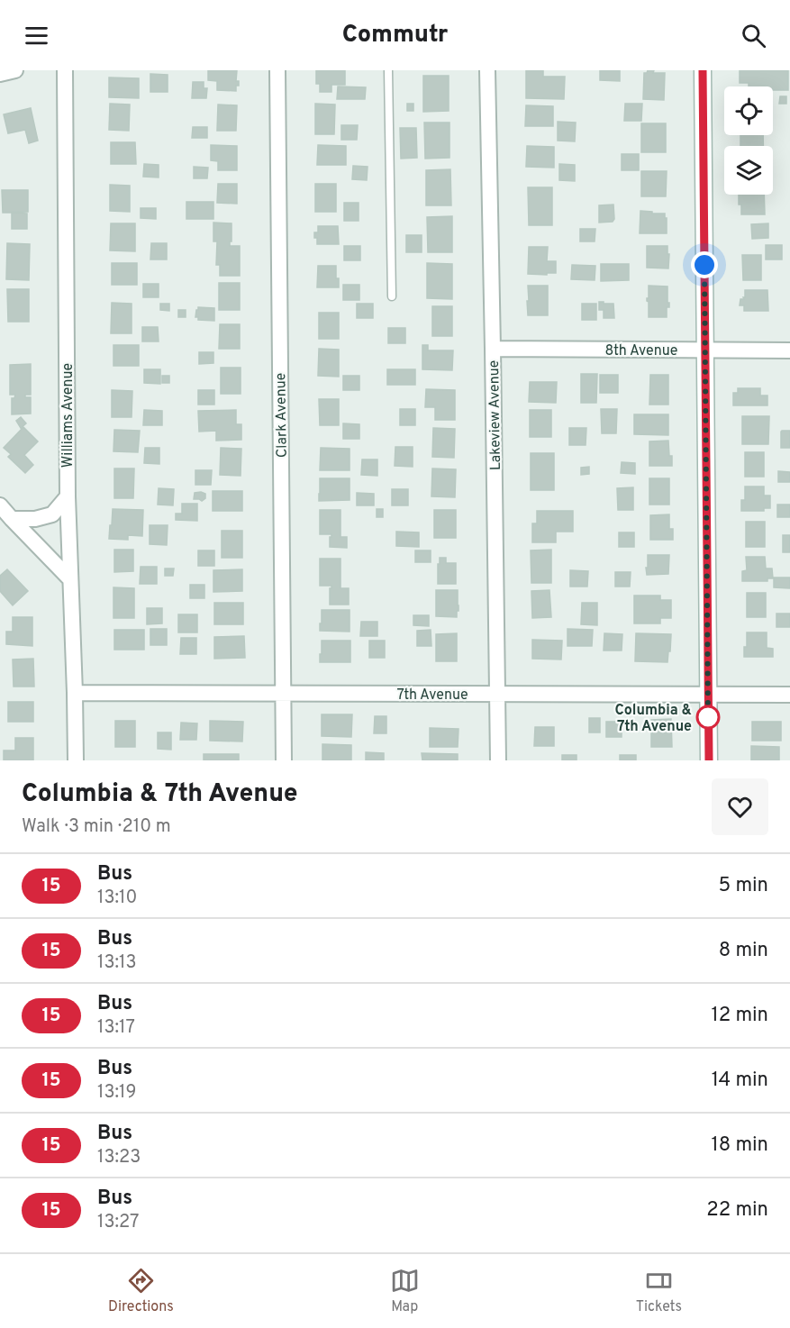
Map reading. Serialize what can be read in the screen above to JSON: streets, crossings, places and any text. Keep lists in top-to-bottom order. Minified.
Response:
{"streets":{"street":["8th Avenue","Williams Avenue","Clark Avenue","Lakeview Avenue","7th Avenue"]},"crossings":[["8th Avenue","Lakeview Avenue"],["Williams Avenue","7th Avenue"],["Clark Avenue","7th Avenue"],["Lakeview Avenue","7th Avenue"]],"places":["Columbia & 7th Avenue"],"lines":["bus line 15"],"page":{"header":"Commutr","heading":["Columbia & 7th Avenue","Walk · 3 min · 210 m"],"list":[{"mark":"15","name":"Bus","note":"13:10","value":"5 min"},{"mark":"15","name":"Bus","note":"13:13","value":"8 min"},{"mark":"15","name":"Bus","note":"13:17","value":"12 min"},{"mark":"15","name":"Bus","note":"13:19","value":"14 min"},{"mark":"15","name":"Bus","note":"13:23","value":"18 min"},{"mark":"15","name":"Bus","note":"13:27","value":"22 min"}],"tabs":["Directions","Map","Tickets"]}}
